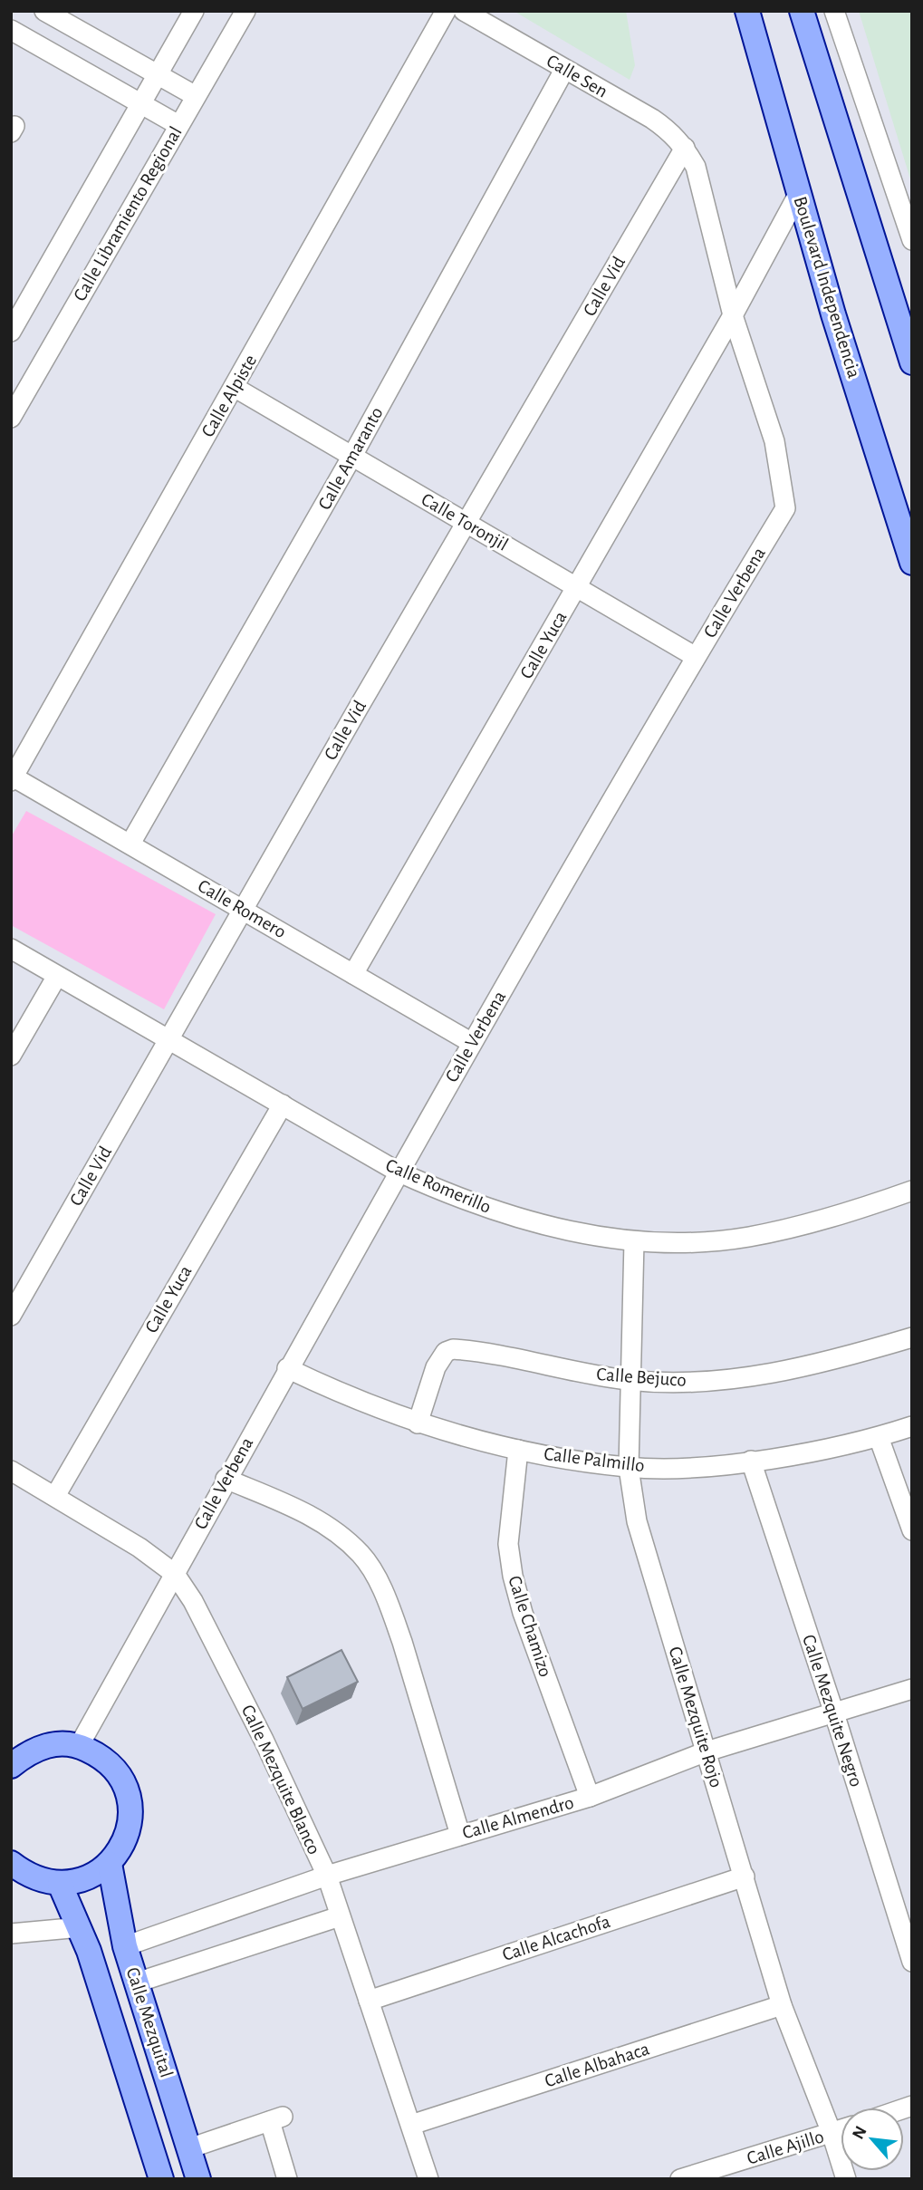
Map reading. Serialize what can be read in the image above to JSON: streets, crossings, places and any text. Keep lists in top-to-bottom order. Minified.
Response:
{"streets":{"main road":["Boulevard Independencia","Calle Mezquital"],"street":["Calle Sen","Calle Libramiento Regional","Calle Vid","Calle Alpiste","Calle Amaranto","Calle Toronjil","Calle Verbena","Calle Yuca","Calle Romero","Calle Romerillo","Calle Bejuco","Calle Palmillo","Calle Chamizo","Calle Mezquite Negro","Calle Mezquite Rojo","Calle Mezquite Blanco","Calle Almendro","Calle Alcachofa","Calle Albahaca","Calle Ajillo"]},"crossings":[["Calle Sen","Calle Vid"],["Calle Sen","Calle Amaranto"],["Calle Sen","Calle Verbena"],["Calle Sen","Calle Yuca"],["Calle Vid","Calle Toronjil"],["Calle Vid","Calle Romero"],["Calle Vid","Calle Romerillo"],["Boulevard Independencia","Calle Yuca"],["Calle Alpiste","Calle Toronjil"],["Calle Alpiste","Calle Romero"],["Calle Amaranto","Calle Toronjil"],["Calle Amaranto","Calle Romero"],["Calle Toronjil","Calle Verbena"],["Calle Toronjil","Calle Yuca"],["Calle Verbena","Calle Yuca"],["Calle Verbena","Calle Romero"],["Calle Verbena","Calle Romerillo"],["Calle Verbena","Calle Palmillo"],["Calle Verbena","Calle Mezquite Blanco"],["Calle Yuca","Calle Romero"],["Calle Yuca","Calle Romerillo"],["Calle Yuca","Calle Mezquite Blanco"],["Calle Romerillo","Calle Mezquite Rojo"],["Calle Bejuco","Calle Palmillo"],["Calle Bejuco","Calle Mezquite Rojo"],["Calle Palmillo","Calle Chamizo"],["Calle Palmillo","Calle Mezquite Negro"],["Calle Palmillo","Calle Mezquite Rojo"],["Calle Chamizo","Calle Almendro"],["Calle Mezquite Negro","Calle Almendro"],["Calle Mezquite Rojo","Calle Almendro"],["Calle Mezquite Rojo","Calle Alcachofa"],["Calle Mezquite Rojo","Calle Albahaca"],["Calle Mezquite Rojo","Calle Ajillo"],["Calle Mezquite Blanco","Calle Almendro"],["Calle Mezquite Blanco","Calle Alcachofa"],["Calle Mezquite Blanco","Calle Albahaca"],["Calle Almendro","Calle Mezquital"]],"north":"top left"}
